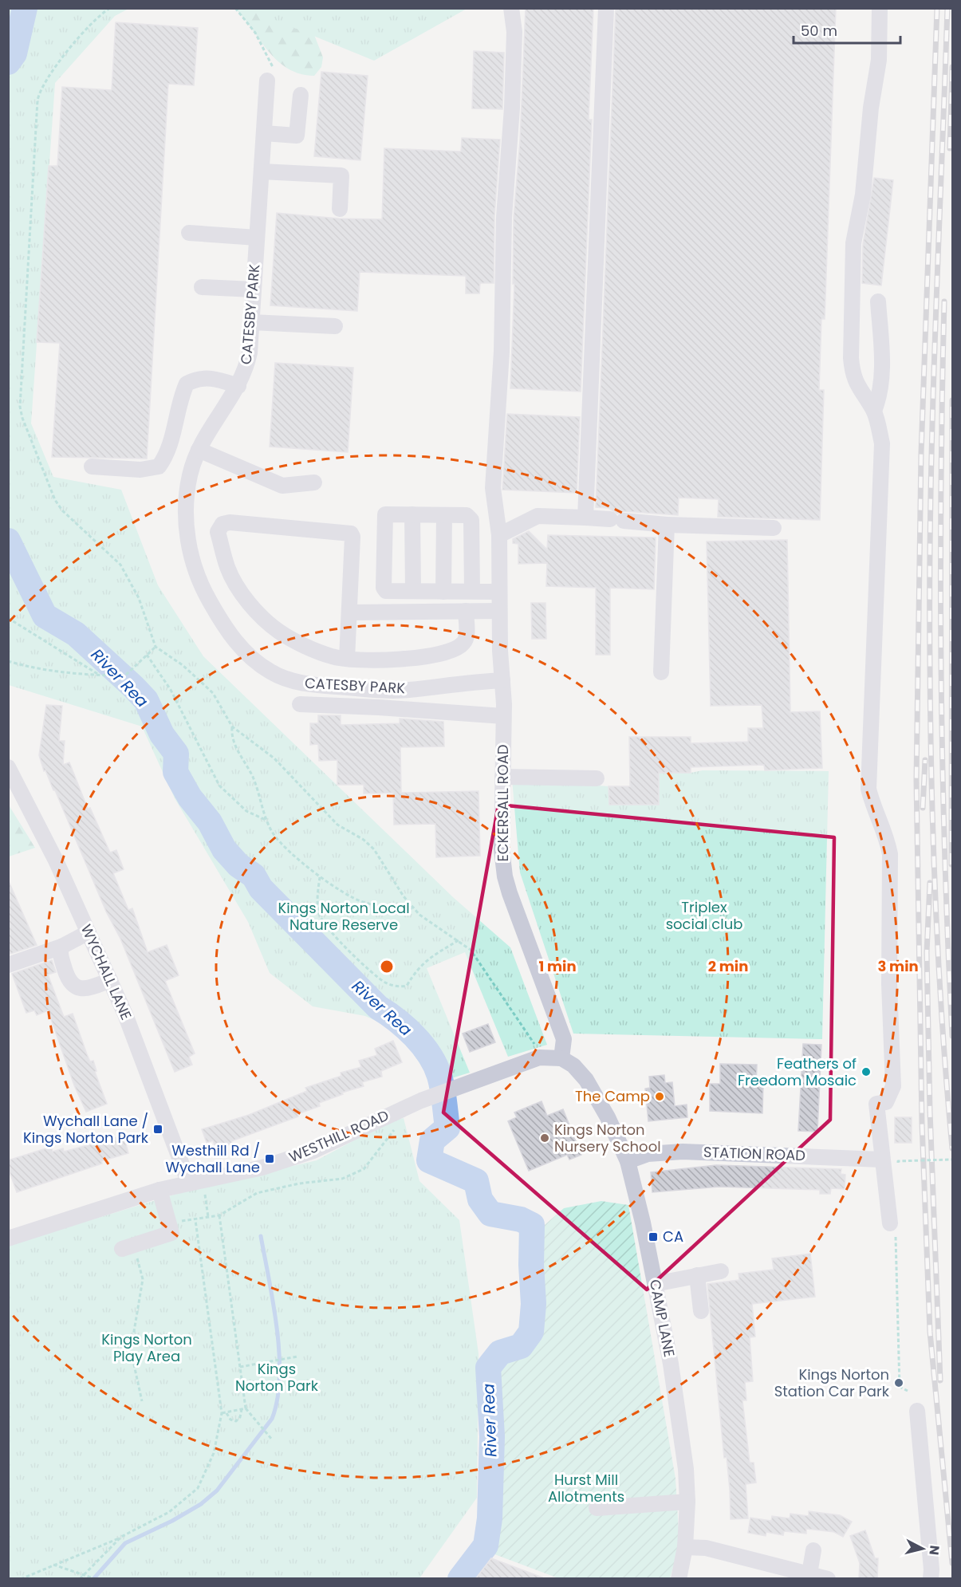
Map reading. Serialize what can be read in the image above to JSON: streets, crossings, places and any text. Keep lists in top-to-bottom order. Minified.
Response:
{"streets":{"street":["CATESBY PARK","ECKERSALL ROAD","WYCHALL LANE","WESTHILL ROAD","STATION ROAD","CAMP LANE"]},"crossings":[["CATESBY PARK","ECKERSALL ROAD"],["ECKERSALL ROAD","WESTHILL ROAD"],["ECKERSALL ROAD","CAMP LANE"],["WYCHALL LANE","WESTHILL ROAD"],["WESTHILL ROAD","CAMP LANE"],["STATION ROAD","CAMP LANE"]],"water":["River Rea"],"parks":["Triplex social club","Kings Norton Local Nature Reserve","Kings Norton Play Area","Kings Norton Park","Hurst Mill Allotments"],"places":{"other":["Feathers of Freedom Mosaic","The Camp","Kings Norton Nursery School","Kings Norton Station Car Park"],"transit":["Wychall Lane / Kings Norton Park","Westhill Rd / Wychall Lane","CA"]},"scale_bar":"50 m","north":"right","rings":["1 min","2 min","3 min"]}
